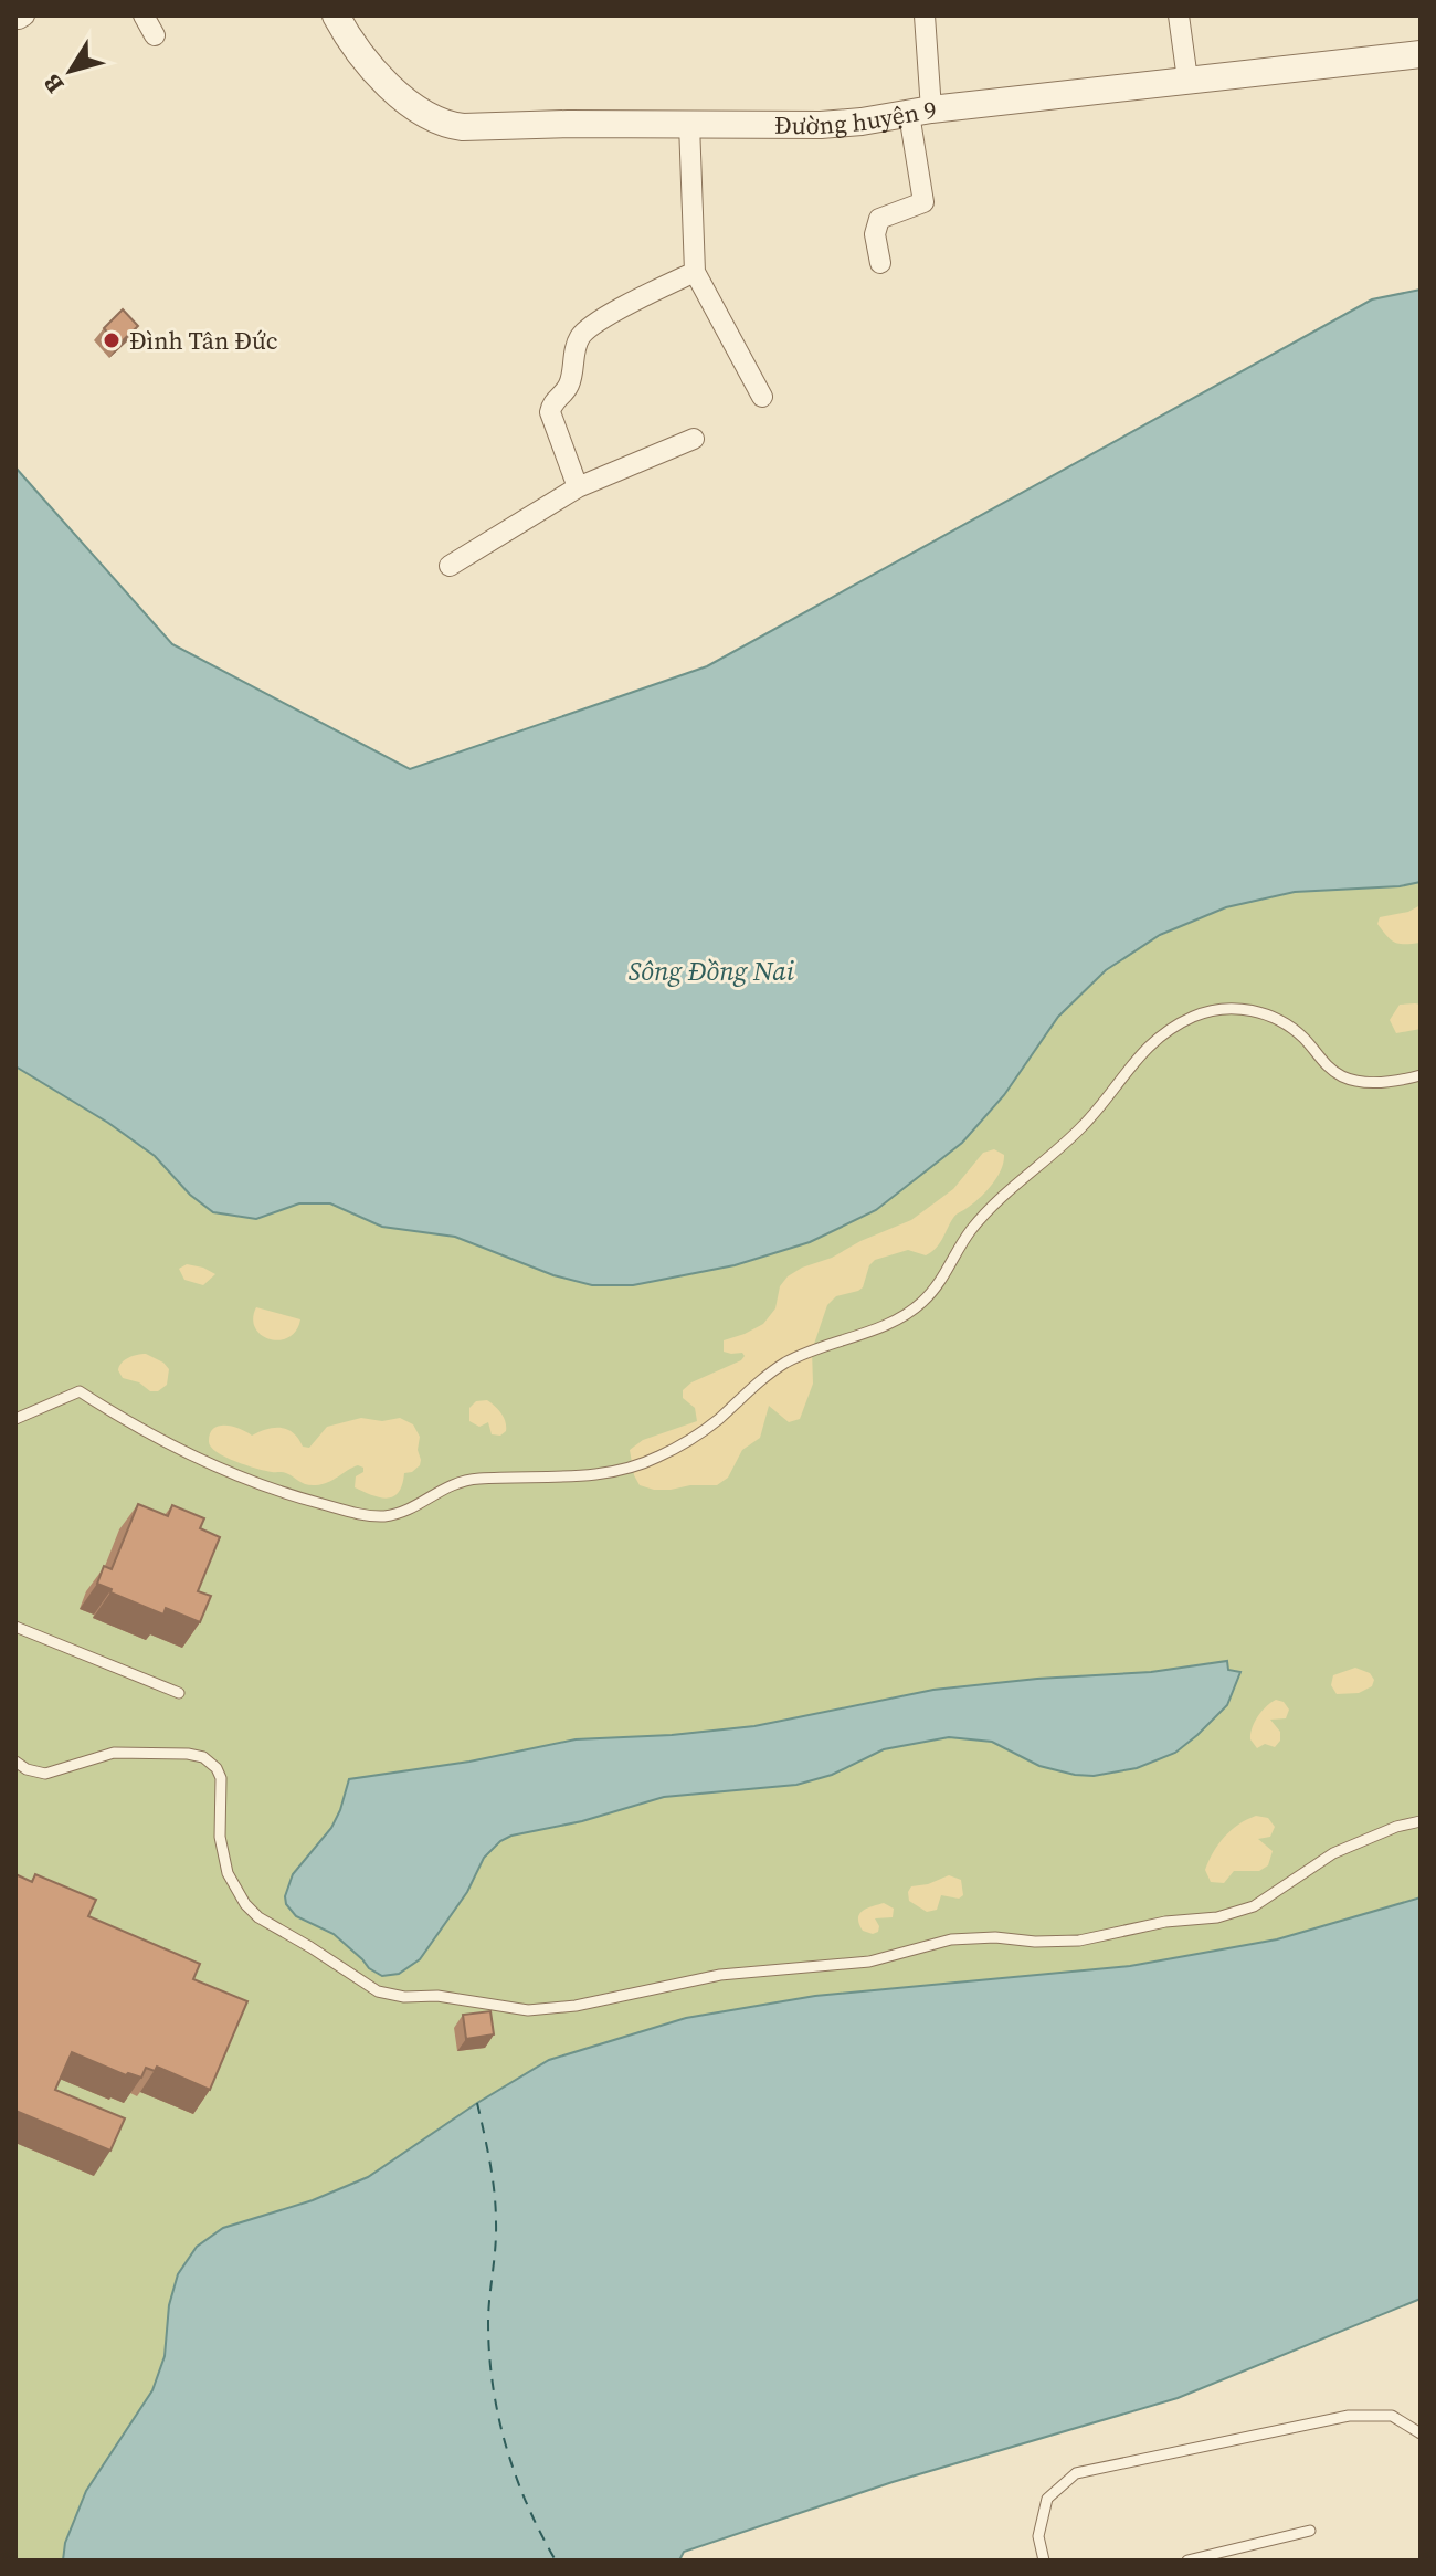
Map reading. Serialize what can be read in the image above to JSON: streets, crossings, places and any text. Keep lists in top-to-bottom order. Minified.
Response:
{"streets":{"street":["Đường huyện 9"]},"water":["Sông Đồng Nai"],"places":["Đình Tân Đức"],"north":"bottom left"}
